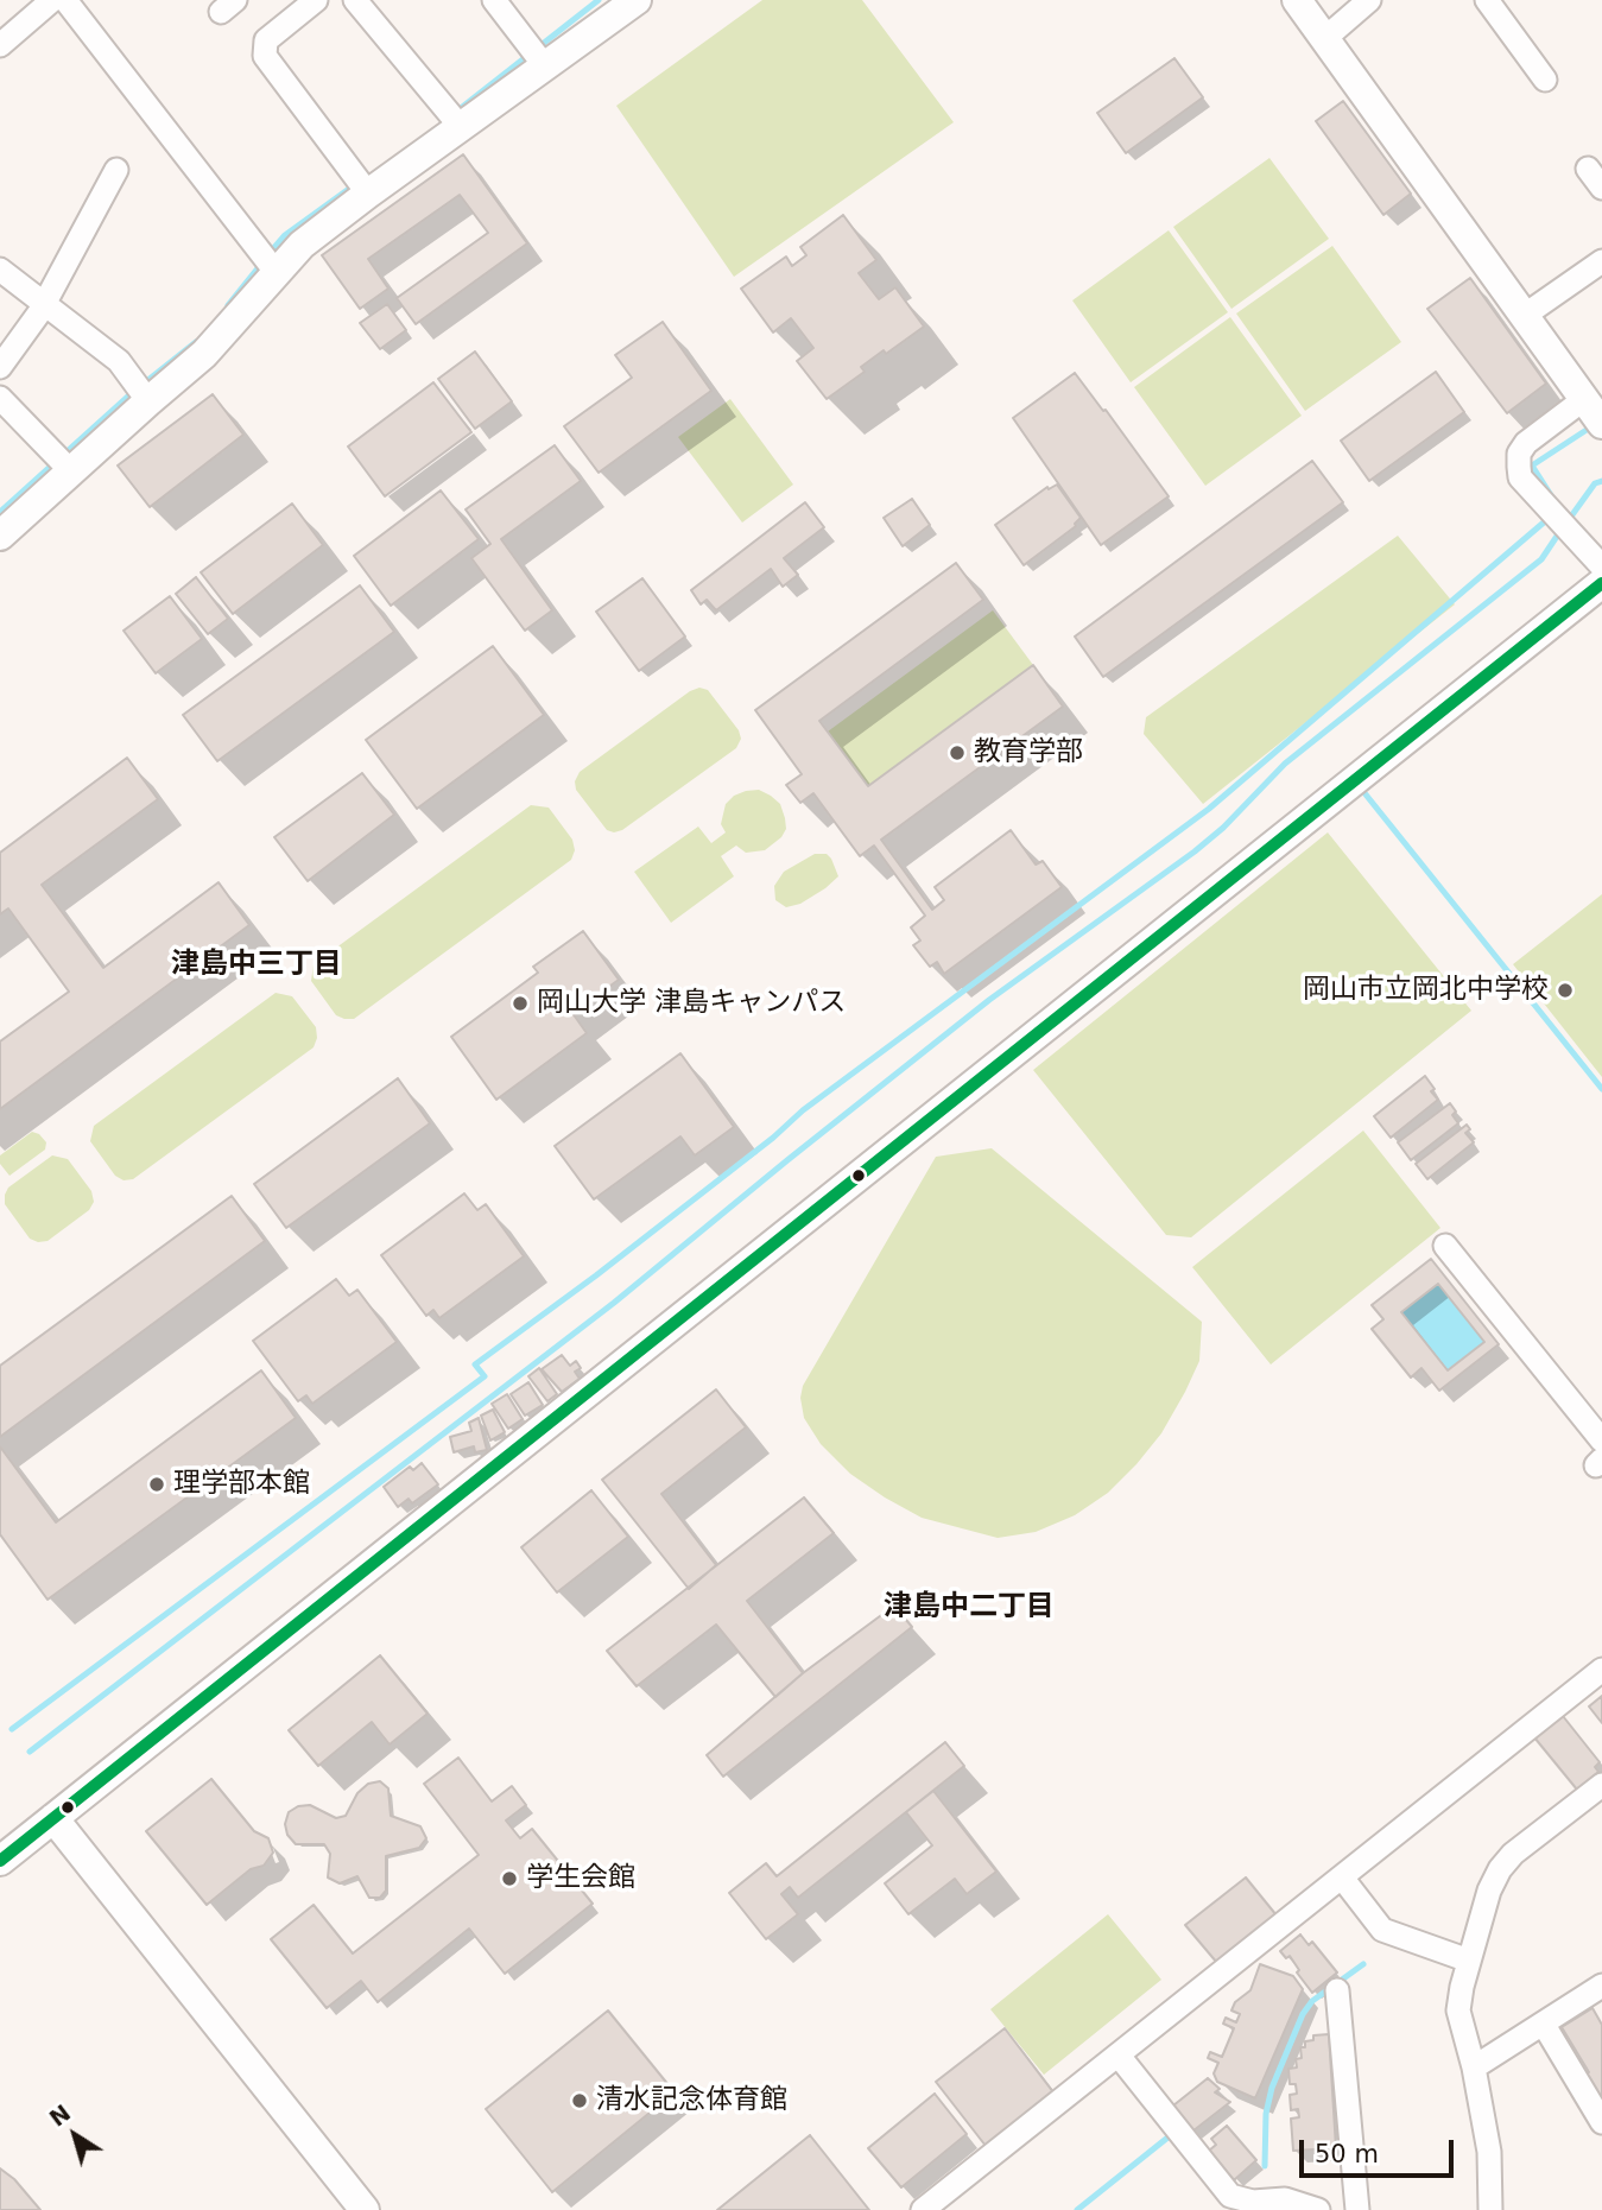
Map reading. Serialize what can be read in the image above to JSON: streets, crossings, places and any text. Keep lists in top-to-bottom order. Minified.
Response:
{"districts":["津島中三丁目","津島中二丁目"],"places":["教育学部","岡山市立岡北中学校","岡山大学 津島キャンパス","理学部本館","学生会館","清水記念体育館"],"scale_bar":"50 m","north":"top left"}
